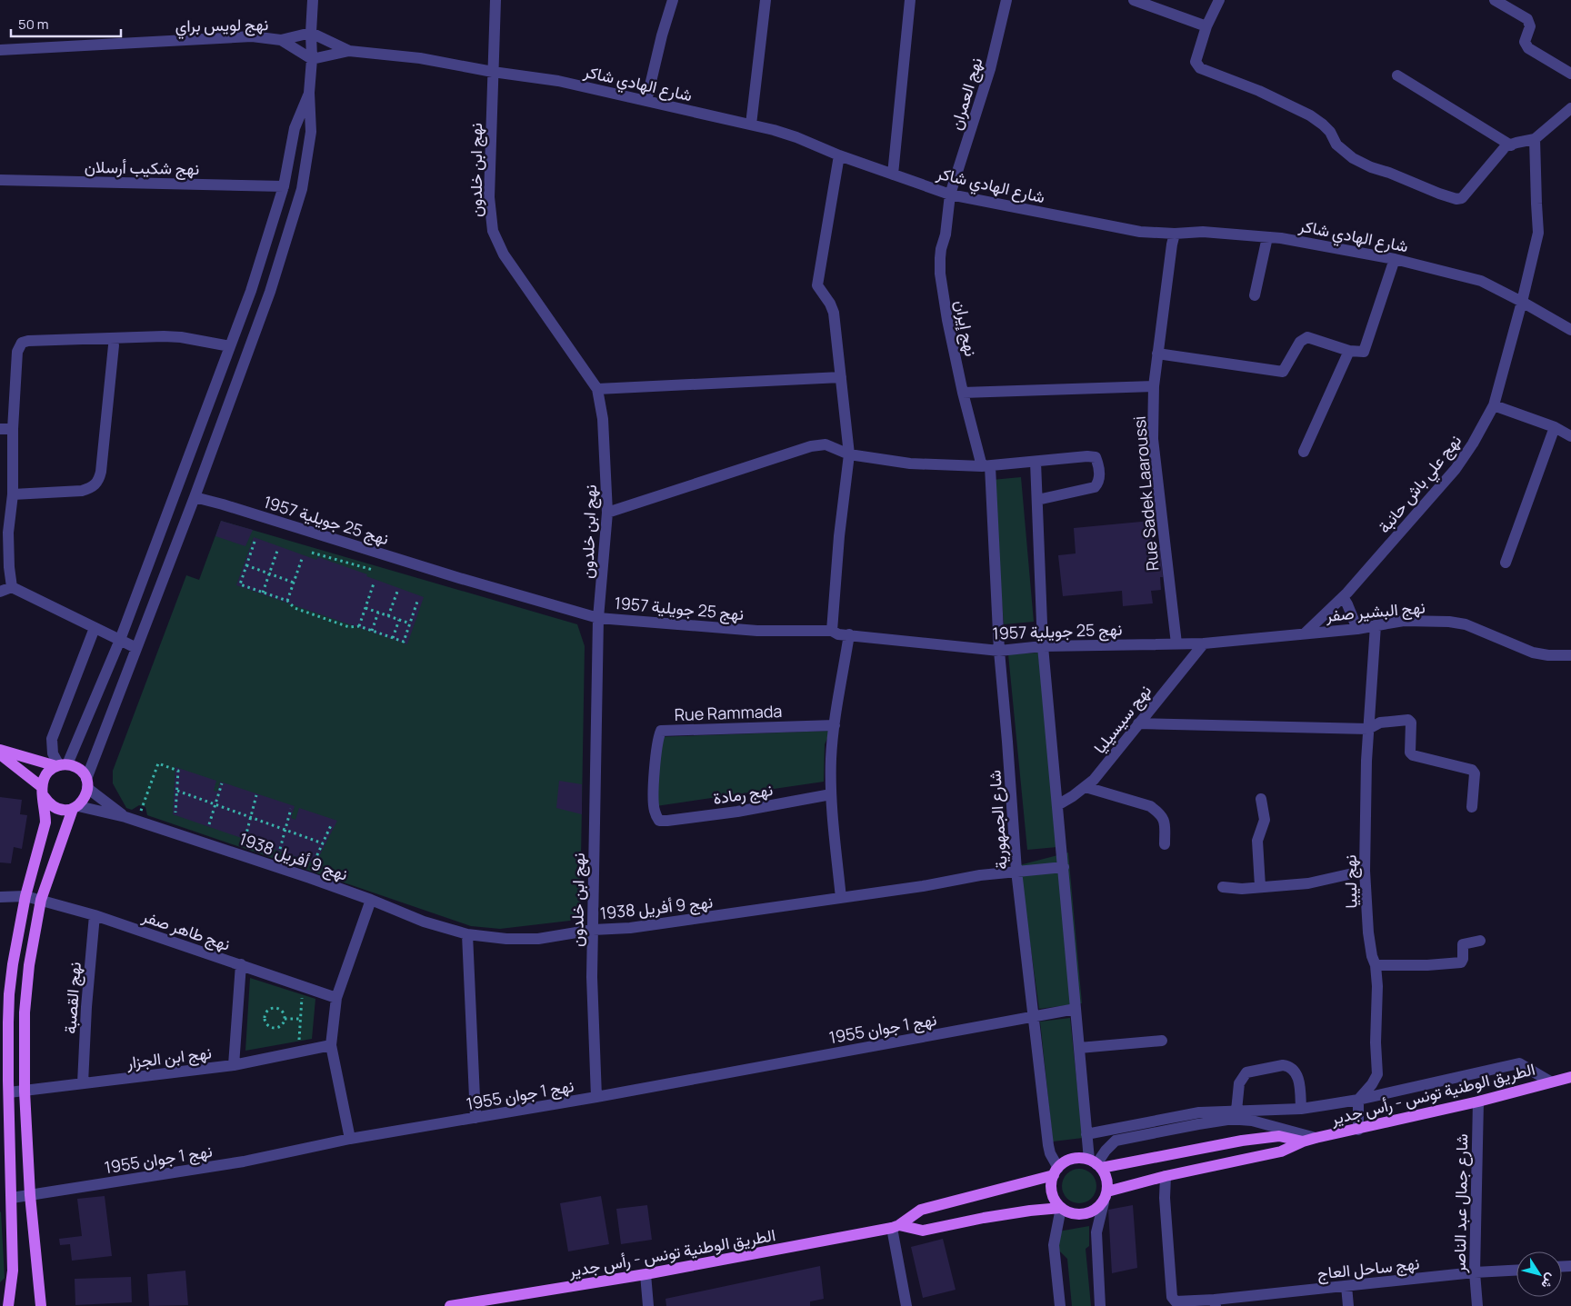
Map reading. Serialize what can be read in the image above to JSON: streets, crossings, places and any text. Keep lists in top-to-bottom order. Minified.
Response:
{"streets":{"main road":["الطريق الوطنية تونس - رأس جدير"],"street":["نهج لويس براي","شارع الهادي شاكر","نهج العمران","نهج شكيب أرسلان","نهج ابن خلدون","نهج إيران","نهج علي باش حانبة","Rue Sadek Laaroussi","نهج 25 جويلية 1957","نهج البشير صفر","Rue Rammada","نهج سيسيليا","نهج رمادة","شارع الجمهورية","نهج 9 أفريل 1938","نهج ليبيا","نهج طاهر صفر","نهج القصبة","نهج 1 جوان 1955","نهج ابن الجزار","شارع جمال عبد الناصر","نهج ساحل العاج"]},"crossings":[["شارع الهادي شاكر","نهج العمران"],["شارع الهادي شاكر","نهج ابن خلدون"],["شارع الهادي شاكر","نهج إيران"],["شارع الهادي شاكر","نهج علي باش حانبة"],["شارع الهادي شاكر","Rue Sadek Laaroussi"],["نهج العمران","نهج إيران"],["نهج ابن خلدون","نهج 25 جويلية 1957"],["نهج ابن خلدون","نهج 9 أفريل 1938"],["نهج ابن خلدون","نهج 1 جوان 1955"],["نهج إيران","شارع الجمهورية"],["نهج علي باش حانبة","نهج البشير صفر"],["Rue Sadek Laaroussi","نهج 25 جويلية 1957"],["Rue Sadek Laaroussi","نهج البشير صفر"],["نهج 25 جويلية 1957","نهج البشير صفر"],["نهج 25 جويلية 1957","شارع الجمهورية"],["نهج البشير صفر","نهج سيسيليا"],["نهج البشير صفر","نهج ليبيا"],["Rue Rammada","نهج رمادة"],["شارع الجمهورية","نهج 9 أفريل 1938"],["شارع الجمهورية","نهج 1 جوان 1955"],["شارع الجمهورية","الطريق الوطنية تونس - رأس جدير"],["نهج طاهر صفر","نهج القصبة"],["نهج القصبة","نهج ابن الجزار"],["الطريق الوطنية تونس - رأس جدير","شارع جمال عبد الناصر"],["الطريق الوطنية تونس - رأس جدير","نهج ساحل العاج"],["شارع جمال عبد الناصر","نهج ساحل العاج"]],"scale_bar":"50 m","north":"bottom right"}
